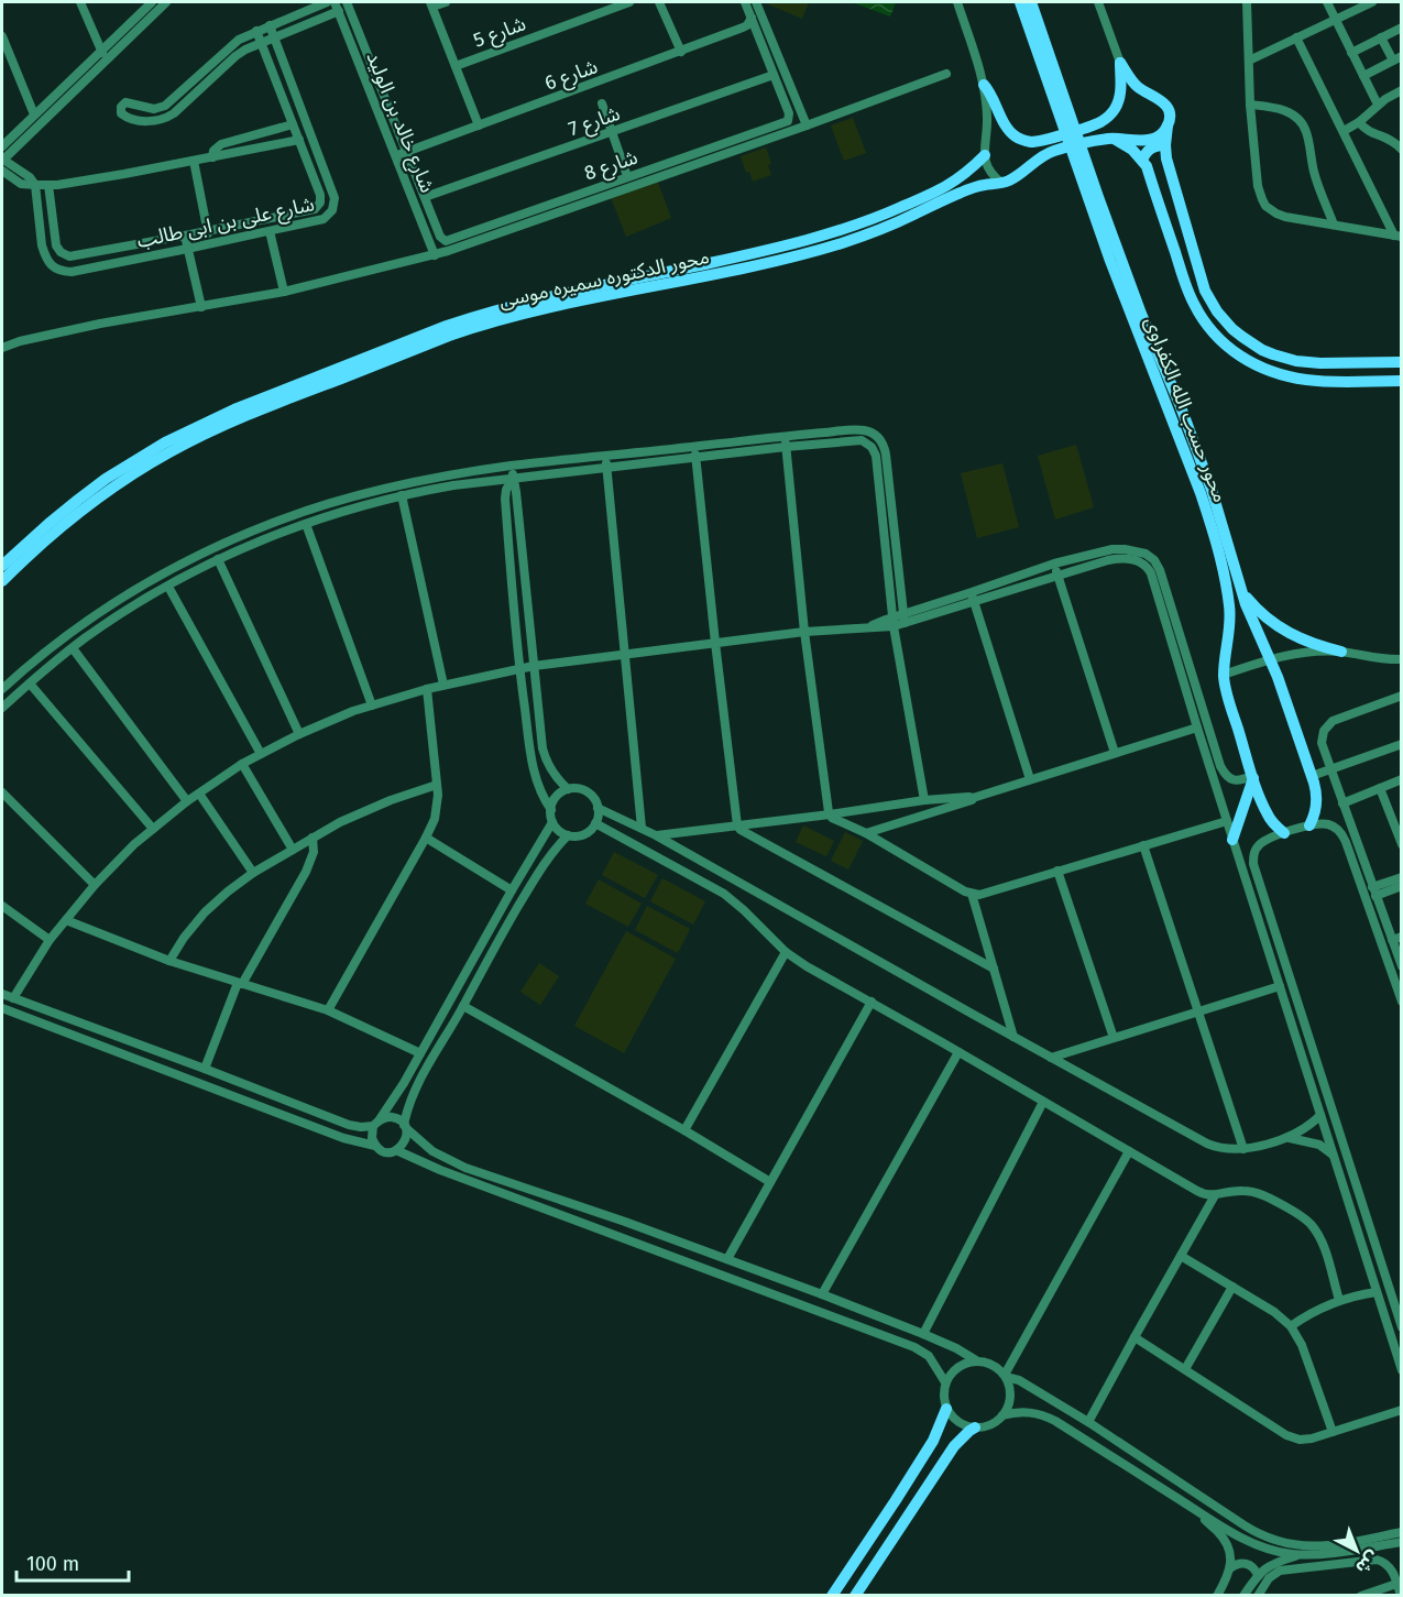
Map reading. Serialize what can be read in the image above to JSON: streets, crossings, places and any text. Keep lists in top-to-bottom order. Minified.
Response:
{"streets":{"main road":["محور الدكتوره سميره موسى","محور حسب الله الكفراوى"],"street":["شارع 5","شارع 6","شارع 7","شارع خالد بن الوليد","شارع 8","شارع على بن ابى طالب"]},"crossings":[["شارع 6","شارع خالد بن الوليد"],["شارع 7","شارع خالد بن الوليد"],["شارع 7","شارع 8"],["شارع خالد بن الوليد","شارع 8"]],"scale_bar":"100 m","north":"bottom right"}
